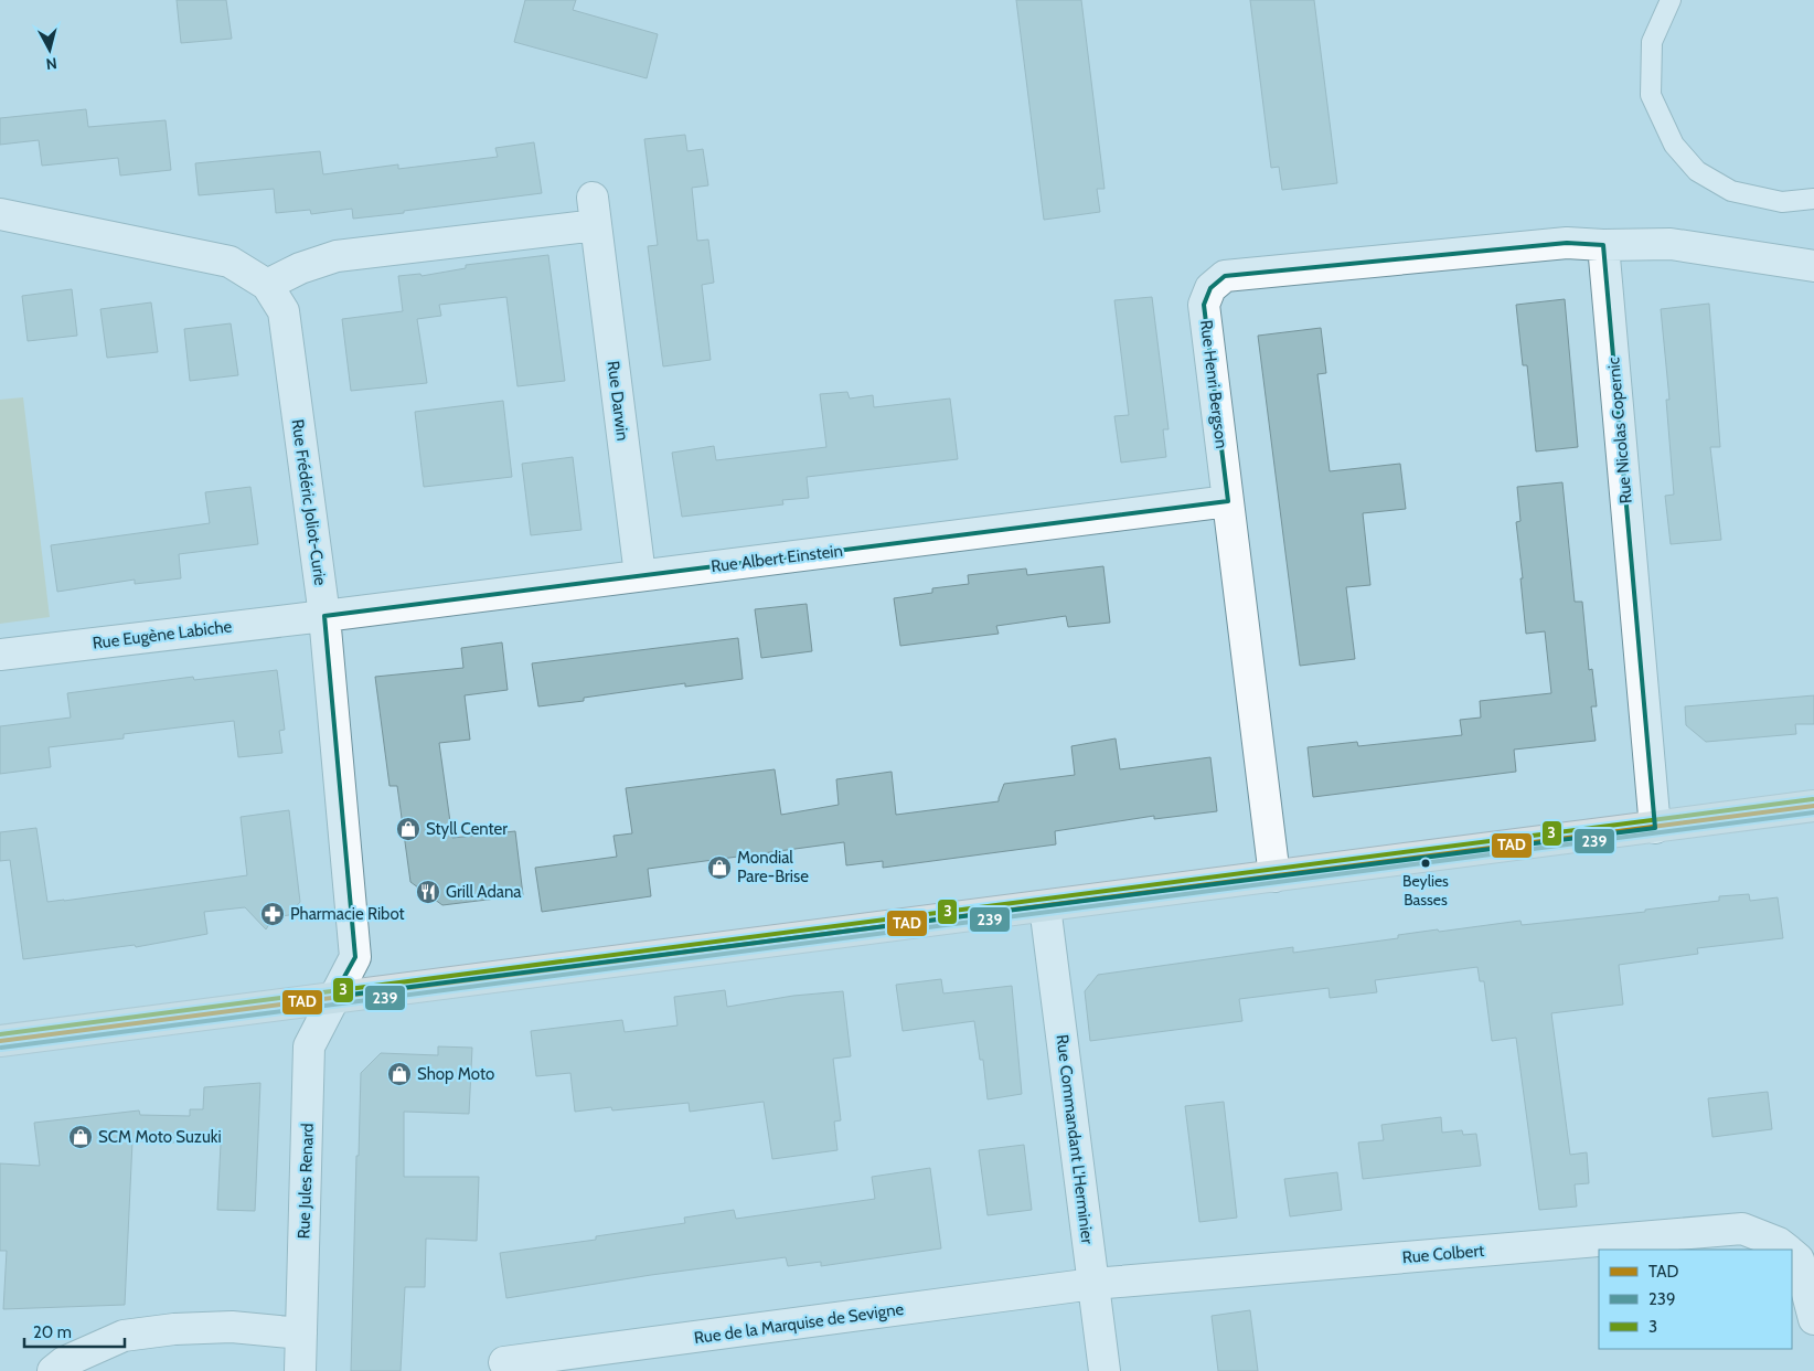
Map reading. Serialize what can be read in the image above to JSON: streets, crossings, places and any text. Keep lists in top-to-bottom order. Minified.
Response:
{"streets":{"street":["Rue Henri Bergson","Rue Darwin","Rue Nicolas Copernic","Rue Frédéric Joliot-Curie","Rue Albert Einstein","Rue Eugène Labiche","Rue Commandant L'Herminier","Rue Jules Renard","Rue Colbert","Rue de la Marquise de Sevigne"]},"crossings":[["Rue Henri Bergson","Rue Nicolas Copernic"],["Rue Henri Bergson","Rue Albert Einstein"],["Rue Darwin","Rue Frédéric Joliot-Curie"],["Rue Darwin","Rue Albert Einstein"],["Rue Frédéric Joliot-Curie","Rue Albert Einstein"],["Rue Frédéric Joliot-Curie","Rue Eugène Labiche"],["Rue Frédéric Joliot-Curie","Rue Jules Renard"],["Rue Albert Einstein","Rue Eugène Labiche"],["Rue Commandant L'Herminier","Rue Colbert"],["Rue Commandant L'Herminier","Rue de la Marquise de Sevigne"],["Rue Colbert","Rue de la Marquise de Sevigne"]],"places":{"shop":["Styll Center","Mondial Pare-Brise","Shop Moto","SCM Moto Suzuki"],"other":["Beylies Basses"],"restaurant":["Grill Adana"],"pharmacy":["Pharmacie Ribot"]},"lines":["transit line 3","transit line TAD","transit line 239"],"legend":["TAD","239","3"],"scale_bar":"20 m","north":"bottom"}
